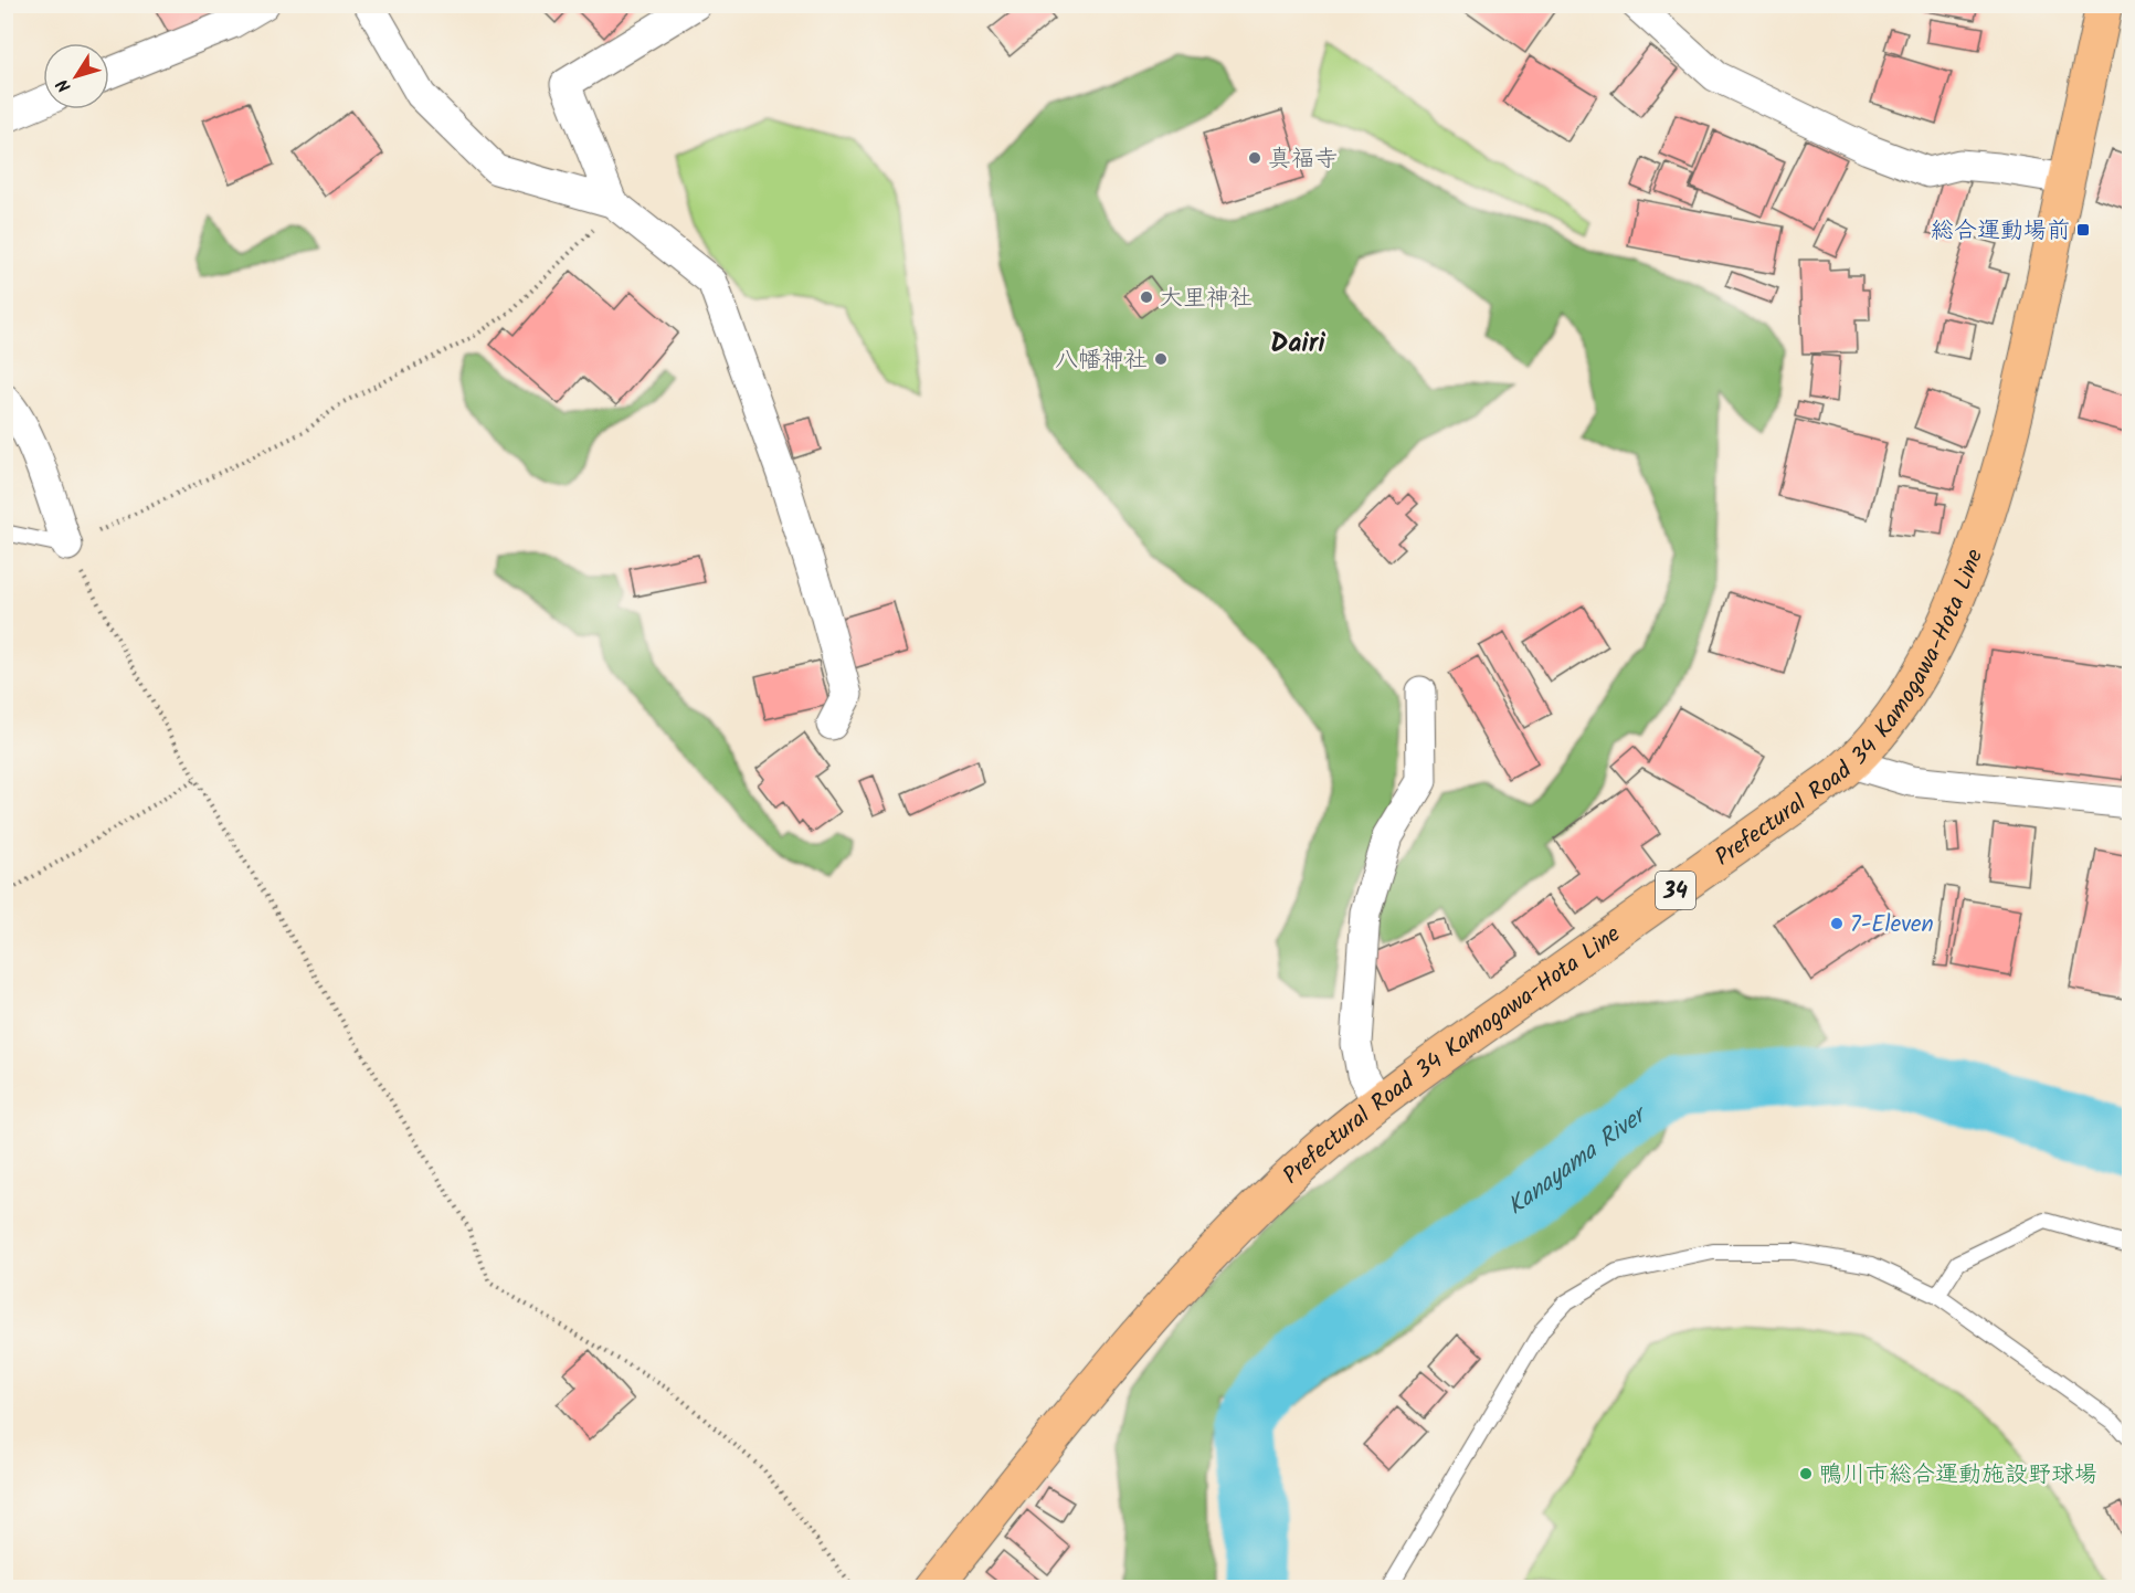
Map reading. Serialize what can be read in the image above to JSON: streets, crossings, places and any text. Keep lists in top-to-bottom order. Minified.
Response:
{"streets":{"main road":["Prefectural Road 34 Kamogawa-Hota Line","34"]},"districts":["Dairi"],"water":["Kanayama River"],"places":{"other":["真福寺","大里神社","八幡神社","7-Eleven","鴨川市総合運動施設野球場"],"transit":["総合運動場前"]},"north":"bottom left"}
